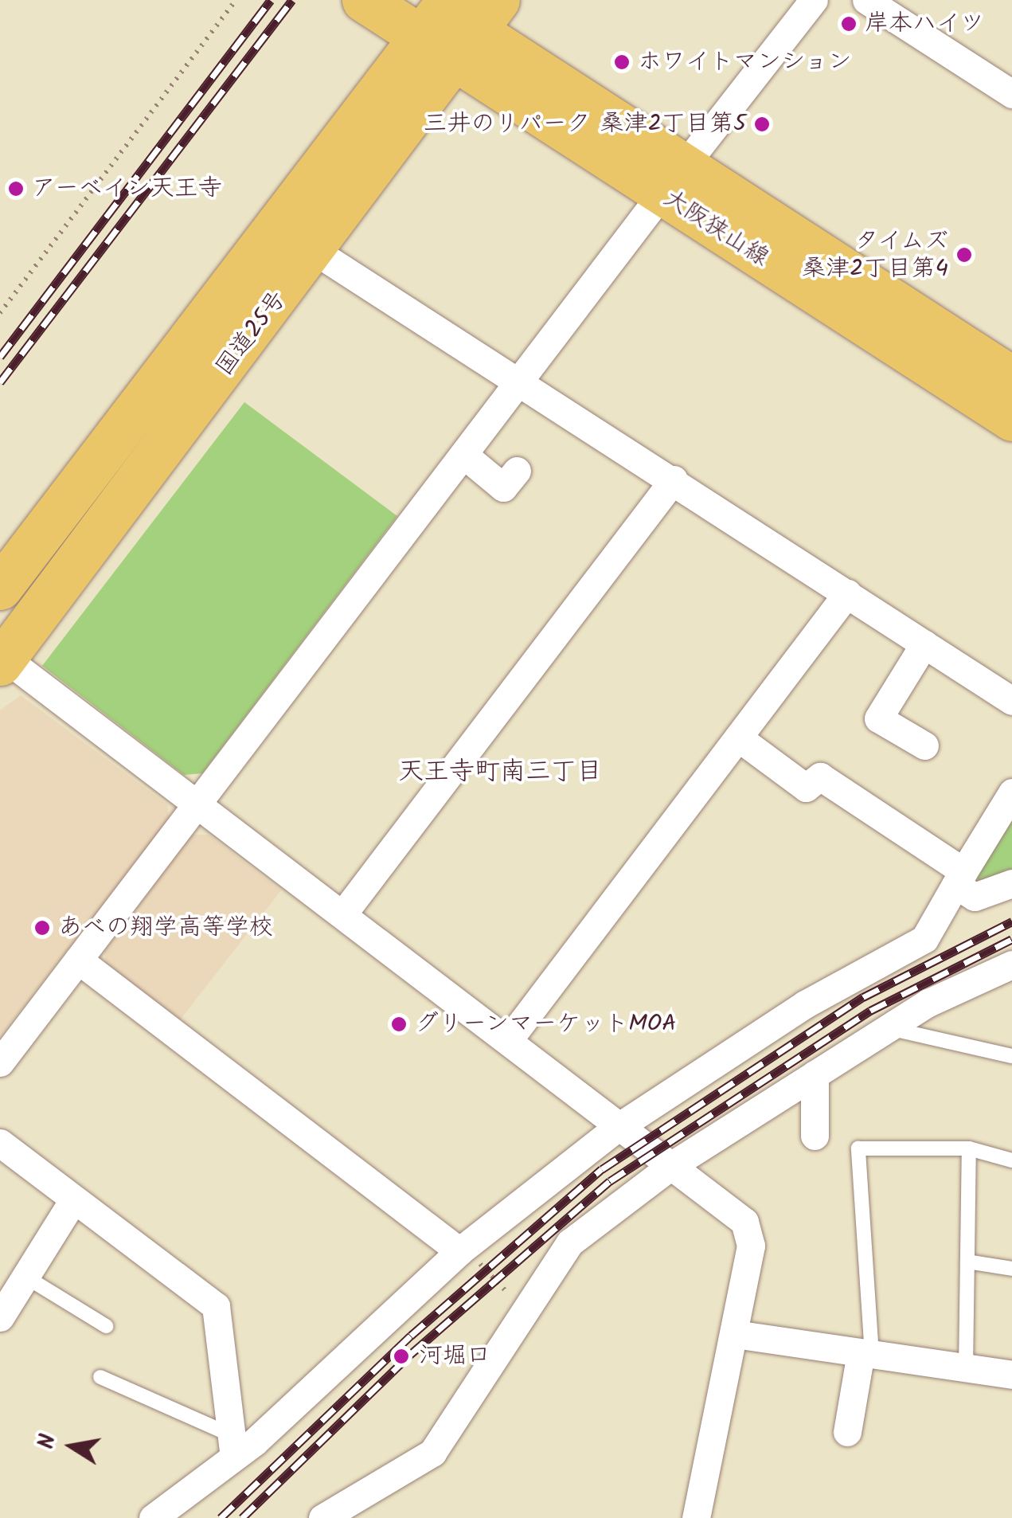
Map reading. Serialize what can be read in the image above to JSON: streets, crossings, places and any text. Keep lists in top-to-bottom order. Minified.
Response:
{"streets":{"main road":["大阪狭山線","国道25号"]},"crossings":[["大阪狭山線","国道25号"]],"districts":["天王寺町南三丁目"],"places":["岸本ハイツ","ホワイトマンション","三井のリパーク 桑津2丁目第5","アーベイン天王寺","タイムズ 桑津2丁目第4","あべの翔学高等学校","グリーンマーケットMOA","河堀口"],"north":"left"}
